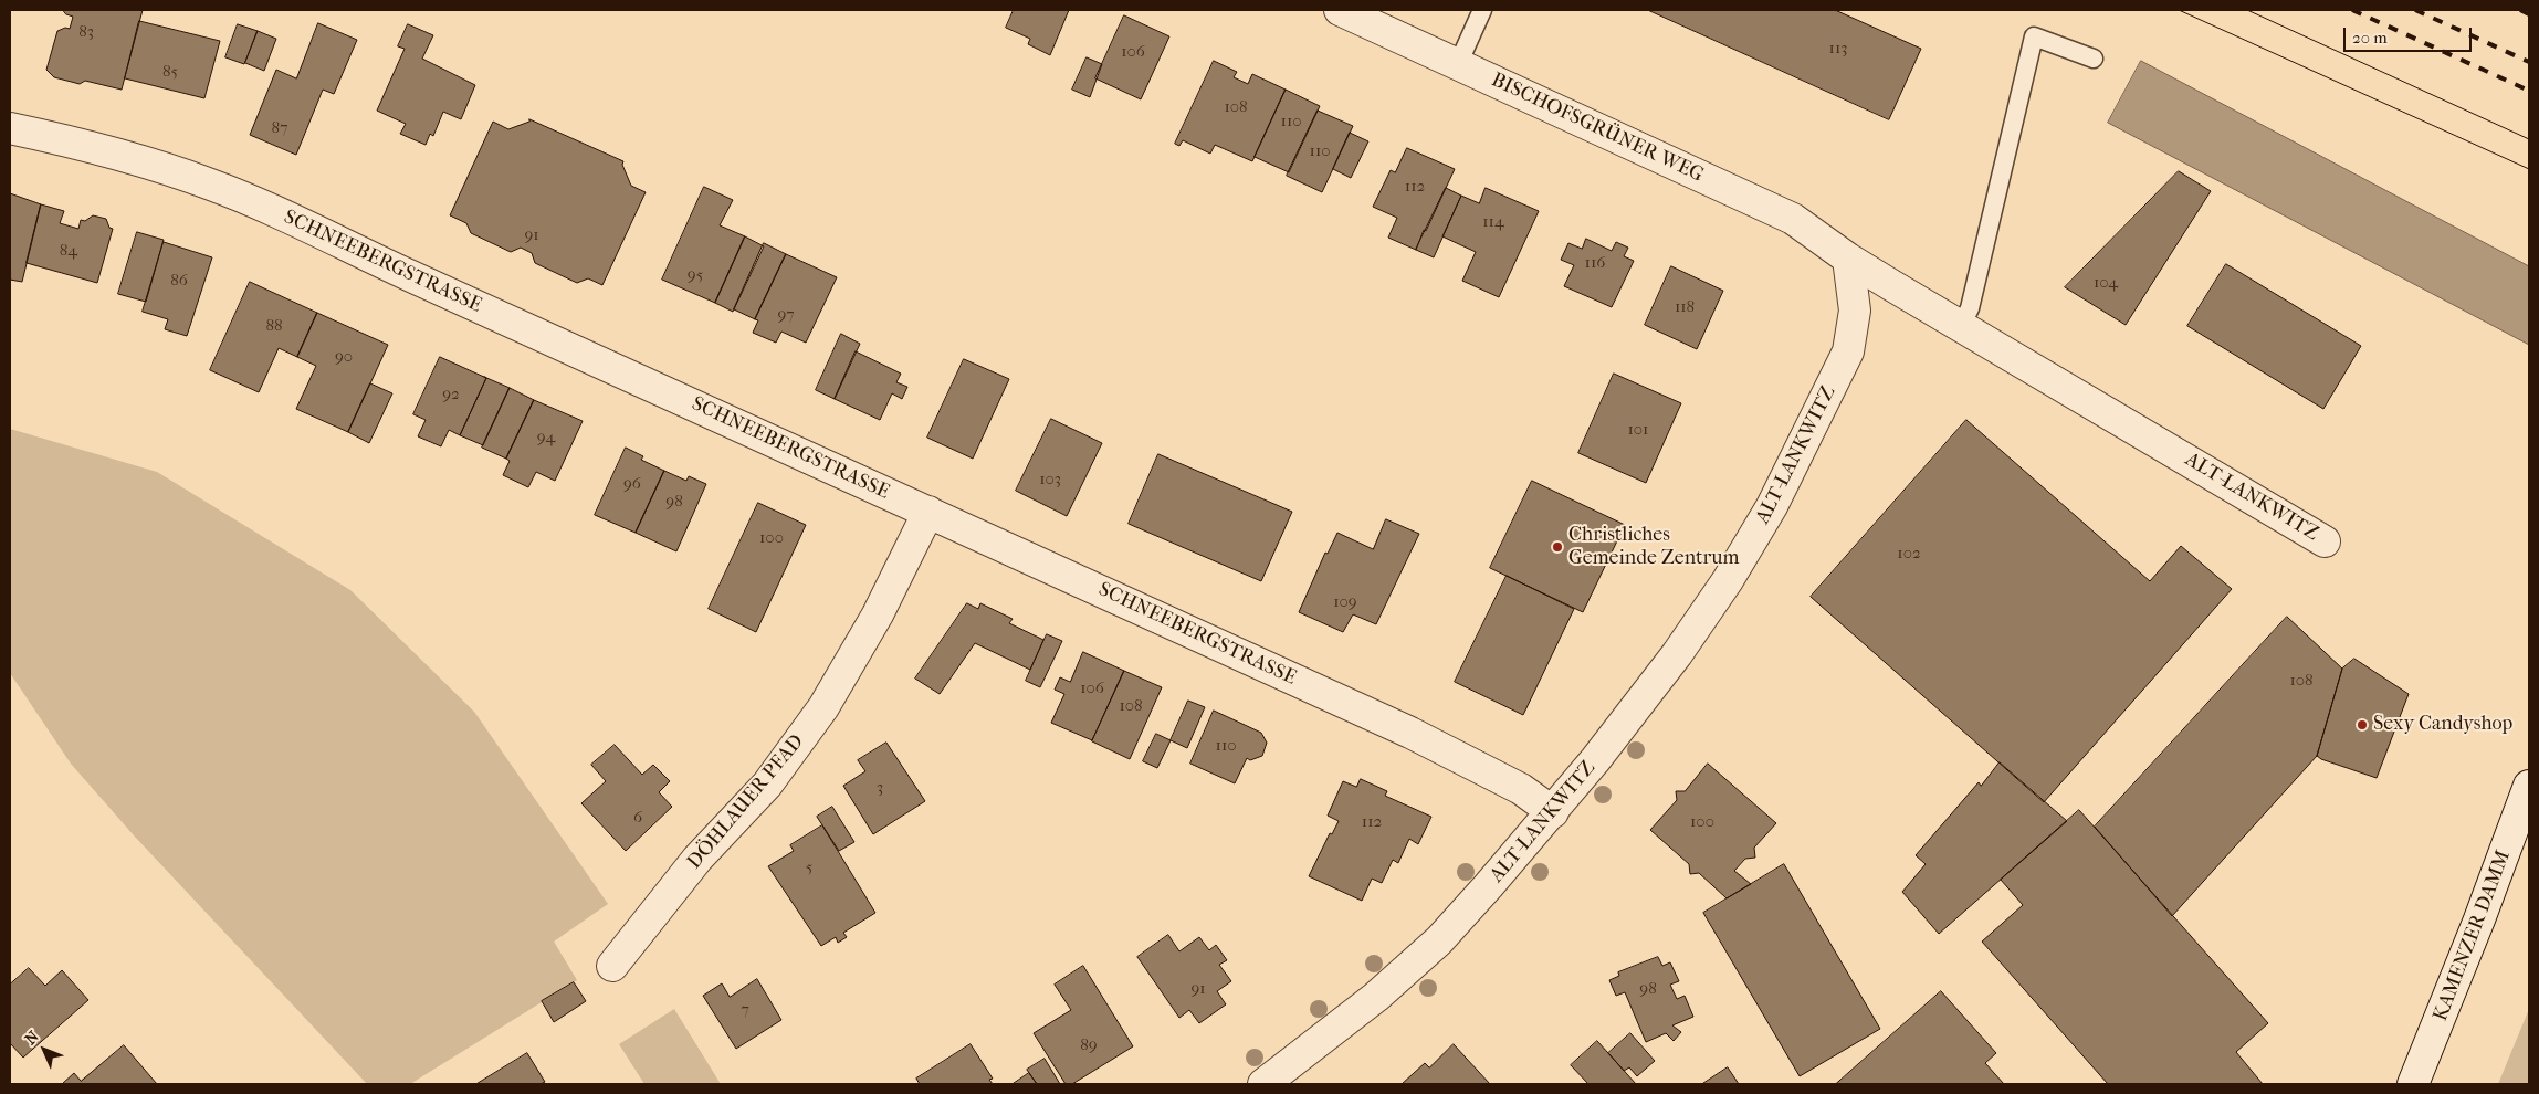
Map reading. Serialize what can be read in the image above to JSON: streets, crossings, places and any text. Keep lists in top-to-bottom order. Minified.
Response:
{"streets":{"street":["BISCHOFSGRÜNER WEG","SCHNEEBERGSTRASSE","ALT-LANKWITZ","DÖHLAUER PFAD","KAMENZER DAMM"]},"crossings":[["BISCHOFSGRÜNER WEG","ALT-LANKWITZ"],["SCHNEEBERGSTRASSE","ALT-LANKWITZ"],["SCHNEEBERGSTRASSE","DÖHLAUER PFAD"]],"places":["Christliches Gemeinde Zentrum","Sexy Candyshop"],"house_numbers":["83","113","106","85","108","110","87","110","112","114","91","84","116","95","86","104","118","97","88","90","92","101","94","103","96","98","100","102","109","108","106","108","110","3","6","112","100","5","91","98","7","89"],"scale_bar":"20 m","north":"top left"}
